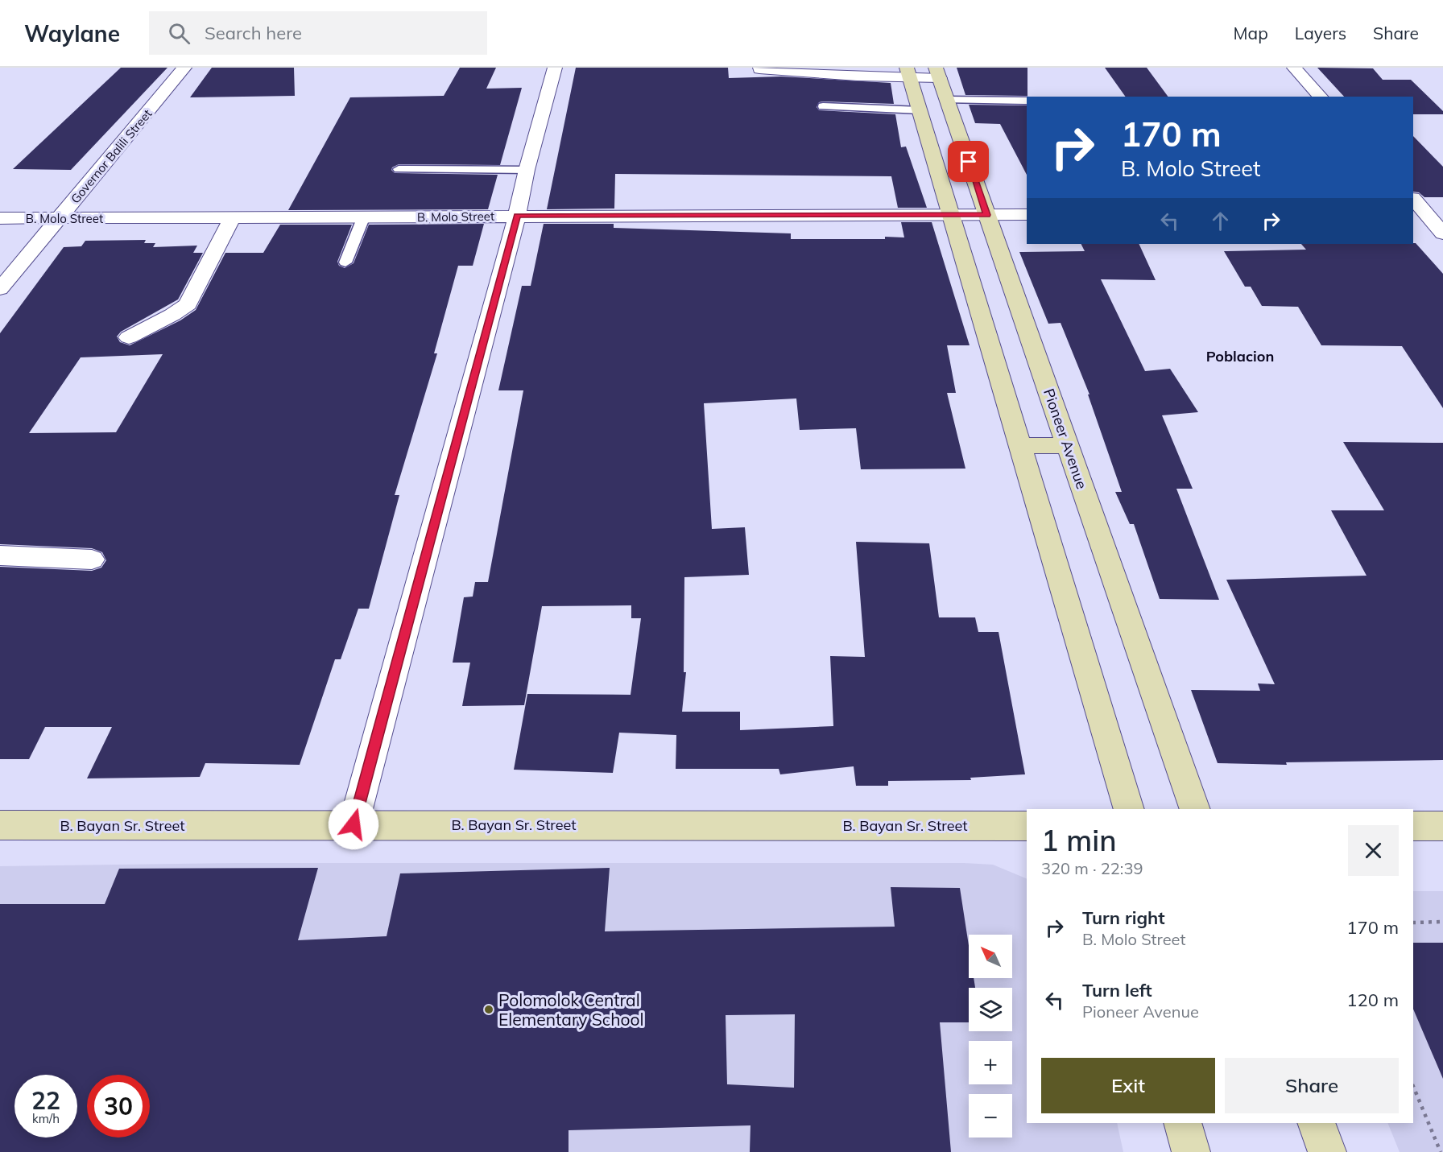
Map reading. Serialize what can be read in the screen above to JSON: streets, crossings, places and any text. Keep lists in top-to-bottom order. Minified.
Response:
{"streets":{"street":["Governor Balili Street","B. Molo Street","Pioneer Avenue","B. Bayan Sr. Street"]},"crossings":[["Governor Balili Street","B. Molo Street"],["B. Molo Street","Pioneer Avenue"]],"districts":["Poblacion"],"places":["Polomolok Central Elementary School"],"north":"top left","page":{"header":"Waylane","search":"Search here","nav":["Map","Layers","Share"],"turn":["170 m","B. Molo Street"],"heading":["1 min","320 m · 22:39"],"list":[{"name":"Turn right","note":"B. Molo Street","value":"170 m"},{"name":"Turn left","note":"Pioneer Avenue","value":"120 m"}],"map_buttons":["+","−"],"buttons":["Exit","Share"],"speed":"22 km/h","limit":"30"}}
